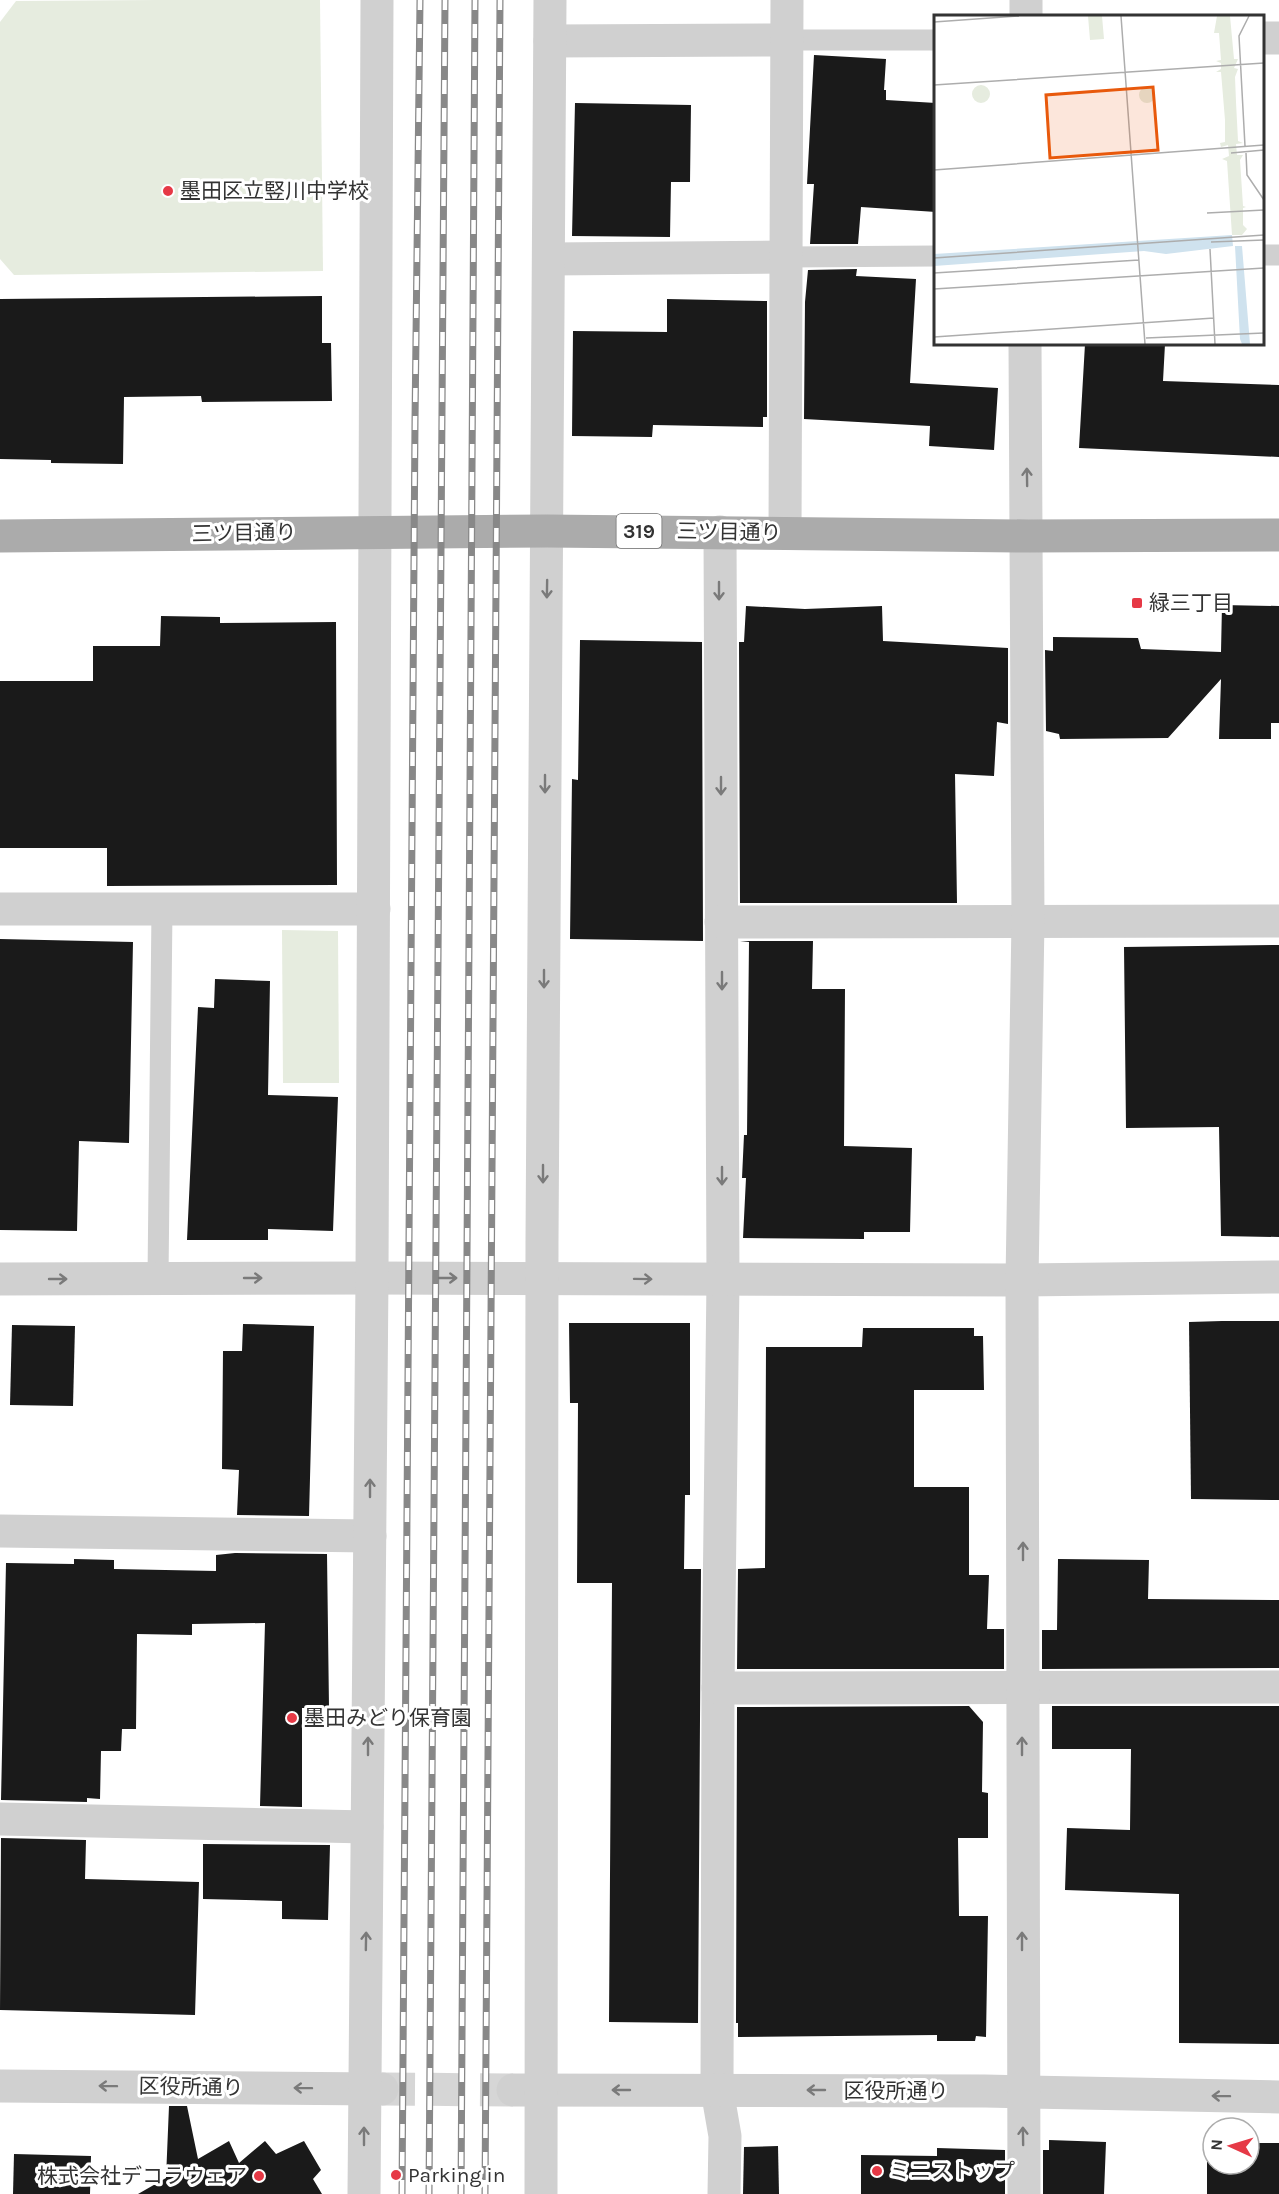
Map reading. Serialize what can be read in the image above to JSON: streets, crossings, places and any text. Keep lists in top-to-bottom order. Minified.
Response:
{"streets":{"main road":["319","三ツ目通り"],"street":["区役所通り"]},"places":{"other":["墨田区立竪川中学校","墨田みどり保育園","ミニストップ","Parking in","株式会社デコラウェア"],"transit":["緑三丁目"]},"north":"left"}
